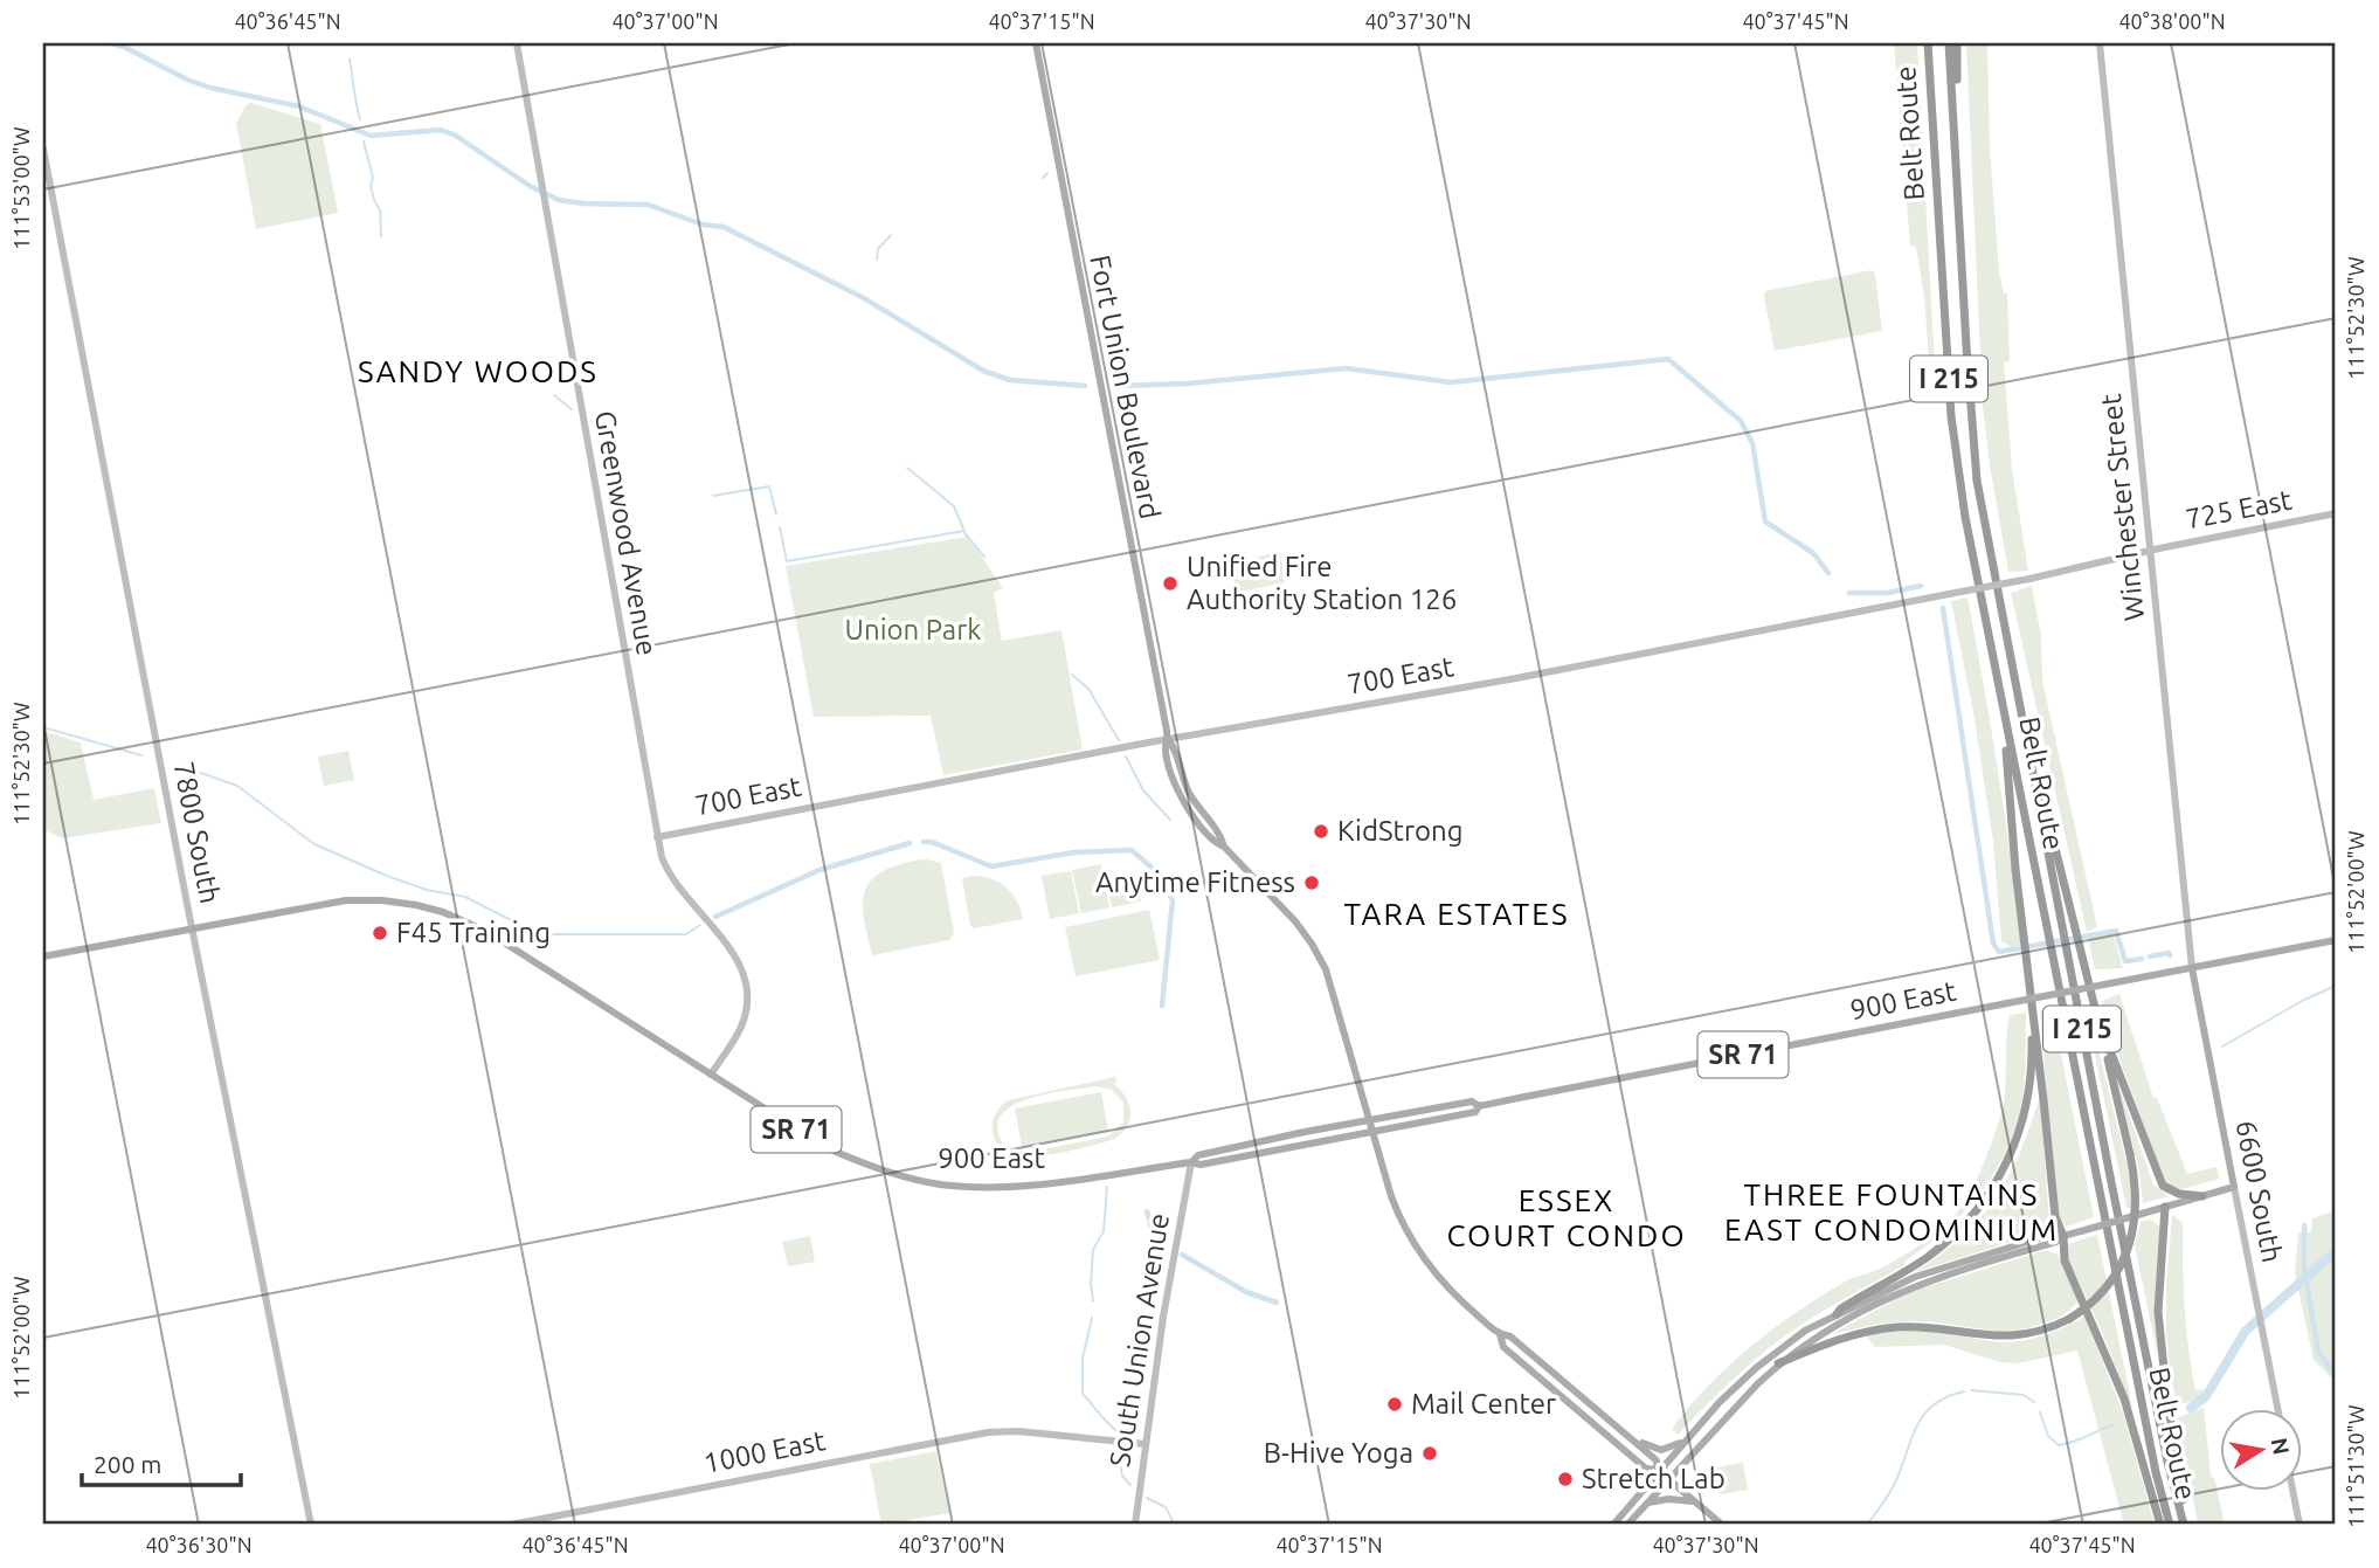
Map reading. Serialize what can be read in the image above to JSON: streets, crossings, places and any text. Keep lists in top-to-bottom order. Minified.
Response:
{"streets":{"highway":["Belt Route","I 215"],"main road":["Fort Union Boulevard","900 East","SR 71","6600 South"],"street":["Winchester Street","725 East","Greenwood Avenue","700 East","7800 South","South Union Avenue","1000 East"]},"crossings":[["Fort Union Boulevard","700 East"],["Fort Union Boulevard","900 East"],["Winchester Street","725 East"],["Winchester Street","700 East"],["Winchester Street","900 East"],["Winchester Street","6600 South"],["725 East","700 East"],["Greenwood Avenue","700 East"],["Greenwood Avenue","900 East"],["7800 South","900 East"],["7800 South","SR 71"],["900 East","SR 71"],["900 East","6600 South"],["900 East","South Union Avenue"],["South Union Avenue","1000 East"]],"districts":["SANDY WOODS","TARA ESTATES","THREE FOUNTAINS EAST CONDOMINIUM","ESSEX COURT CONDO"],"parks":["Union Park"],"places":["Unified Fire Authority Station 126","KidStrong","Anytime Fitness","F45 Training","Mail Center","B-Hive Yoga","Stretch Lab"],"scale_bar":"200 m","north":"right","coordinates":["40°36'45\"N","40°37'00\"N","40°37'15\"N","40°37'30\"N","40°37'45\"N","40°38'00\"N","111°53'00\"W","111°52'30\"W","111°52'00\"W","111°51'30\"W","40°36'30\"N"]}
